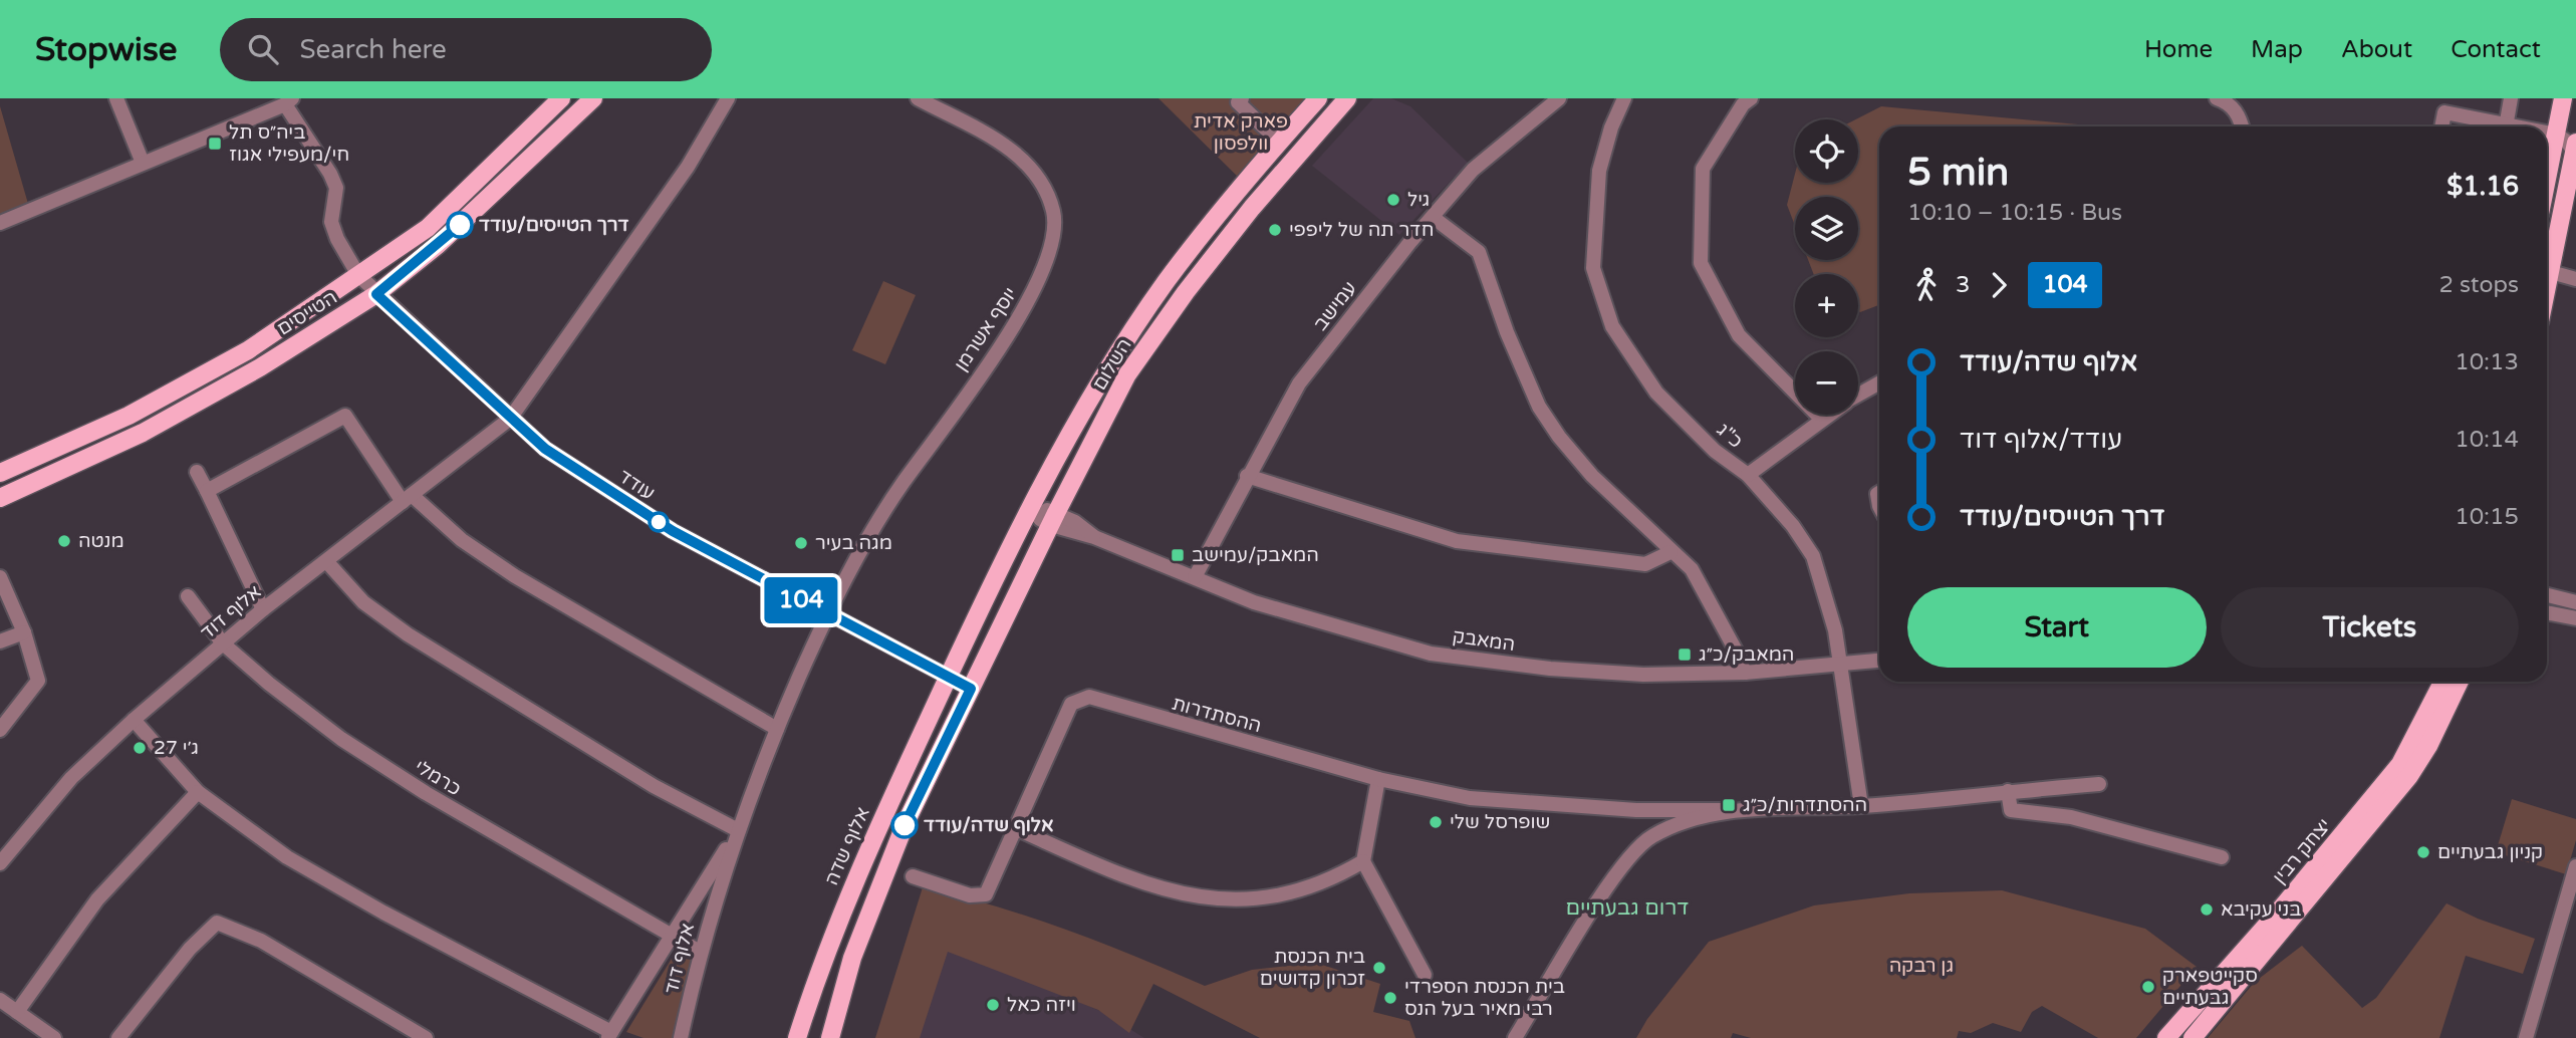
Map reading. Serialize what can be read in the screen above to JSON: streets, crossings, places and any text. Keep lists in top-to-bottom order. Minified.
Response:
{"streets":{"main road":["הטייסים","השלום","אלוף שדה","יצחק רבין"],"street":["עמישב","יוסף אשרמן","כ\"ג","עודד","אלוף דוד","המאבק","ההסתדרות","כרמלי"]},"crossings":[["עמישב","המאבק"],["הטייסים","עודד"],["יוסף אשרמן","עודד"],["יוסף אשרמן","אלוף דוד"],["השלום","עודד"],["השלום","המאבק"],["השלום","אלוף שדה"],["כ\"ג","המאבק"],["כ\"ג","ההסתדרות"],["עודד","אלוף דוד"],["עודד","אלוף שדה"],["אלוף דוד","כרמלי"]],"districts":["דרום גבעתיים"],"parks":["פארק אדית וולפסון","גן רבקה"],"places":{"transit":["ביה״ס תל חי/מעפילי אגוז","המאבק/עמישב","המאבק/כ״ג","ההסתדרות/כ״ג"],"other":["גיל","דרך הטייסים/עודד","חדר תה של ליפפי","מנטה","מגה בעיר","ג׳י 27","שופרסל שלי","אלוף שדה/עודד","קניון גבעתיים","בני עקיבא","בית הכנסת זכרון קדושים","סקייטפארק גבעתיים","בית הכנסת הספרדי רבי מאיר בעל הנס","ויזה כאל"]},"lines":["bus line 104"],"page":{"header":"Stopwise","search":"Search here","nav":["Home","Map","About","Contact"],"on_map":"104","map_buttons":["+","−"],"heading":["5 min","10:10 – 10:15 · Bus","$1.16"],"legs":["3","104","2 stops"],"list":[{"name":"אלוף שדה/עודד","value":"10:13"},{"name":"עודד/אלוף דוד","value":"10:14"},{"name":"דרך הטייסים/עודד","value":"10:15"}],"buttons":["Start","Tickets"]}}
